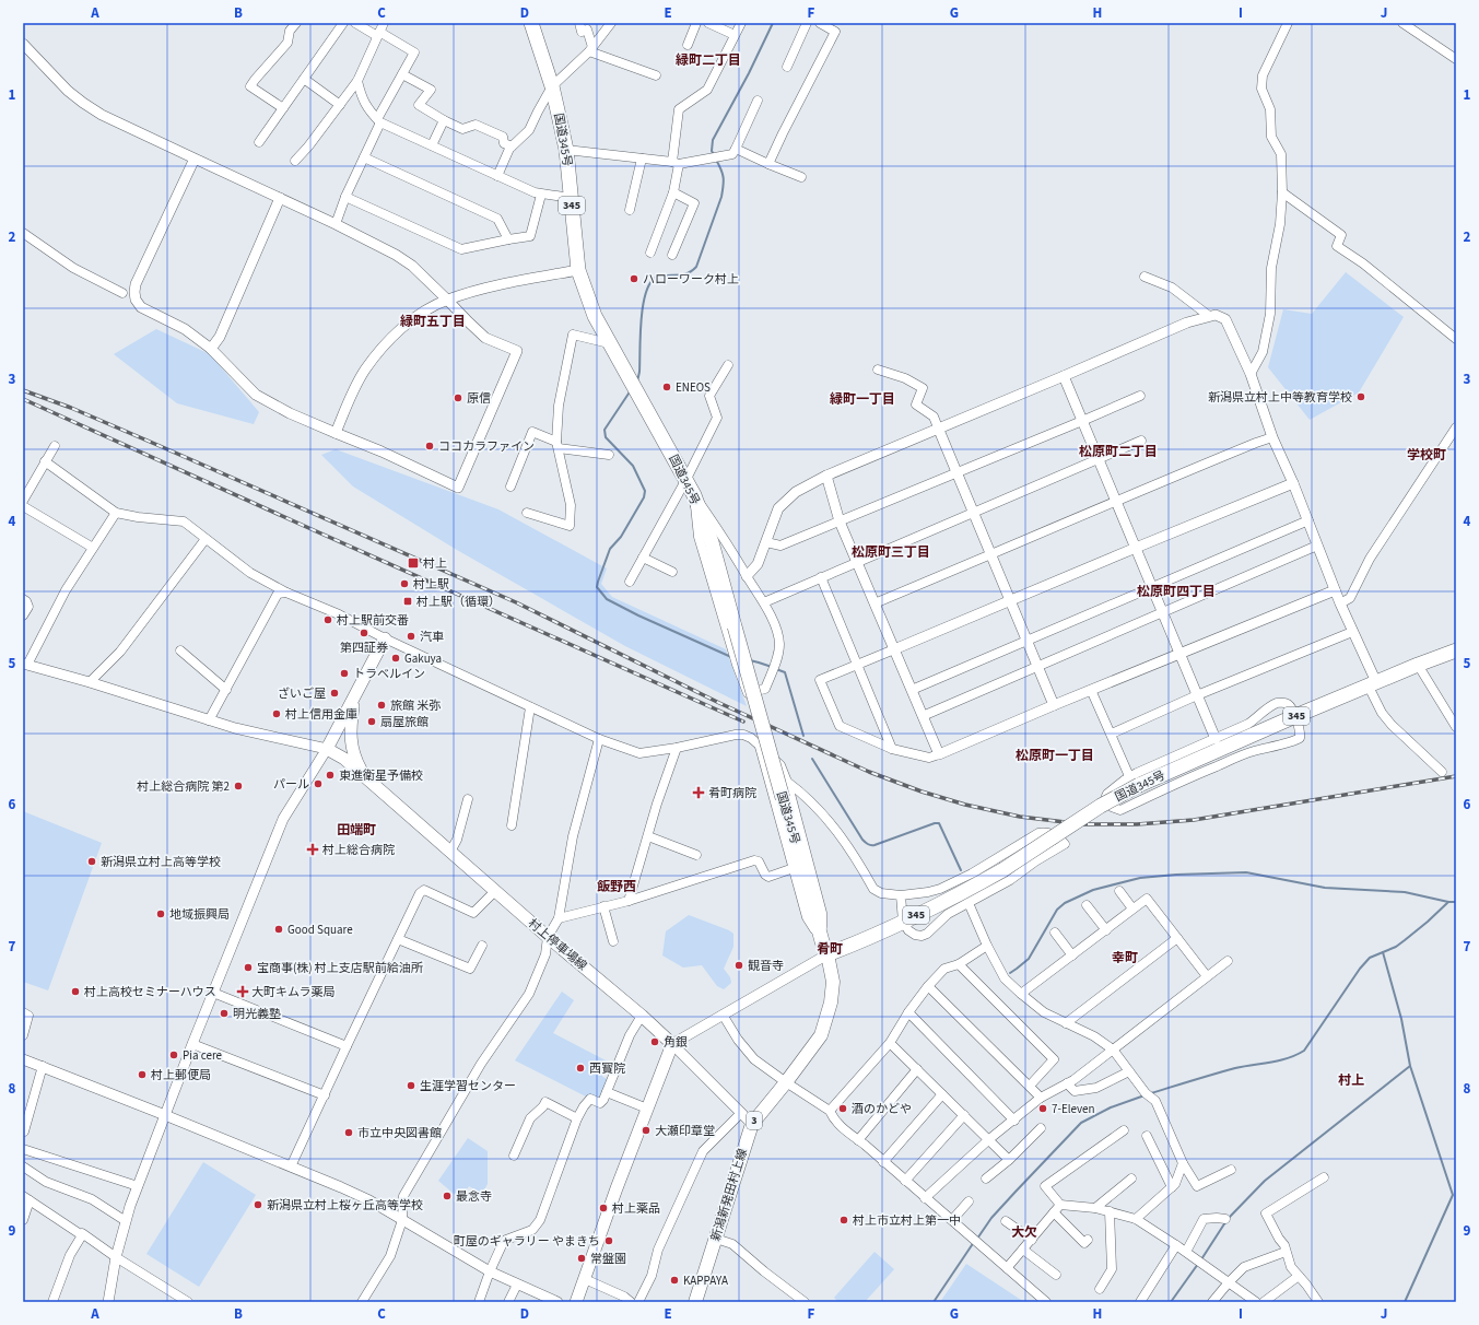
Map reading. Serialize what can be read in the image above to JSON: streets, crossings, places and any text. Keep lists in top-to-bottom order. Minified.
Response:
{"streets":{"highway":["国道345号","345"],"main road":["村上停車場線","3","新潟新発田村上線"]},"crossings":[["国道345号","新潟新発田村上線"]],"districts":["緑町二丁目","緑町五丁目","緑町一丁目","松原町二丁目","学校町","松原町三丁目","松原町四丁目","松原町一丁目","田端町","飯野西","肴町","幸町","村上","大欠"],"places":{"other":["ハローワーク村上","ENEOS","新潟県立村上中等教育学校","原信","ココカラファイン","村上駅","村上駅前交番","第四証券","汽車","Gakuya","トラベルイン","ざいご屋","旅館 米弥","村上信用金庫","扇屋旅館","東進衛星予備校","パール","村上総合病院 第2","新潟県立村上高等学校","地域振興局","Good Square","観音寺","宝商事(株) 村上支店駅前給油所","村上高校セミナーハウス","明光義塾","角銀","Pia cere","西寳院","村上郵便局","生涯学習センター","酒のかどや","7-Eleven","大瀬印章堂","市立中央図書館","最念寺","新潟県立村上桜ヶ丘高等学校","村上薬品","村上市立村上第一中","町屋のギャラリー やまきち","常盤園","KAPPAYA"],"transit":["村上","村上駅（循環）"],"health":["肴町病院","村上総合病院","大町キムラ薬局"]},"grid":{"columns":["A","B","C","D","E","F","G","H","I","J"],"rows":["1","2","3","4","5","6","7","8","9"]}}
